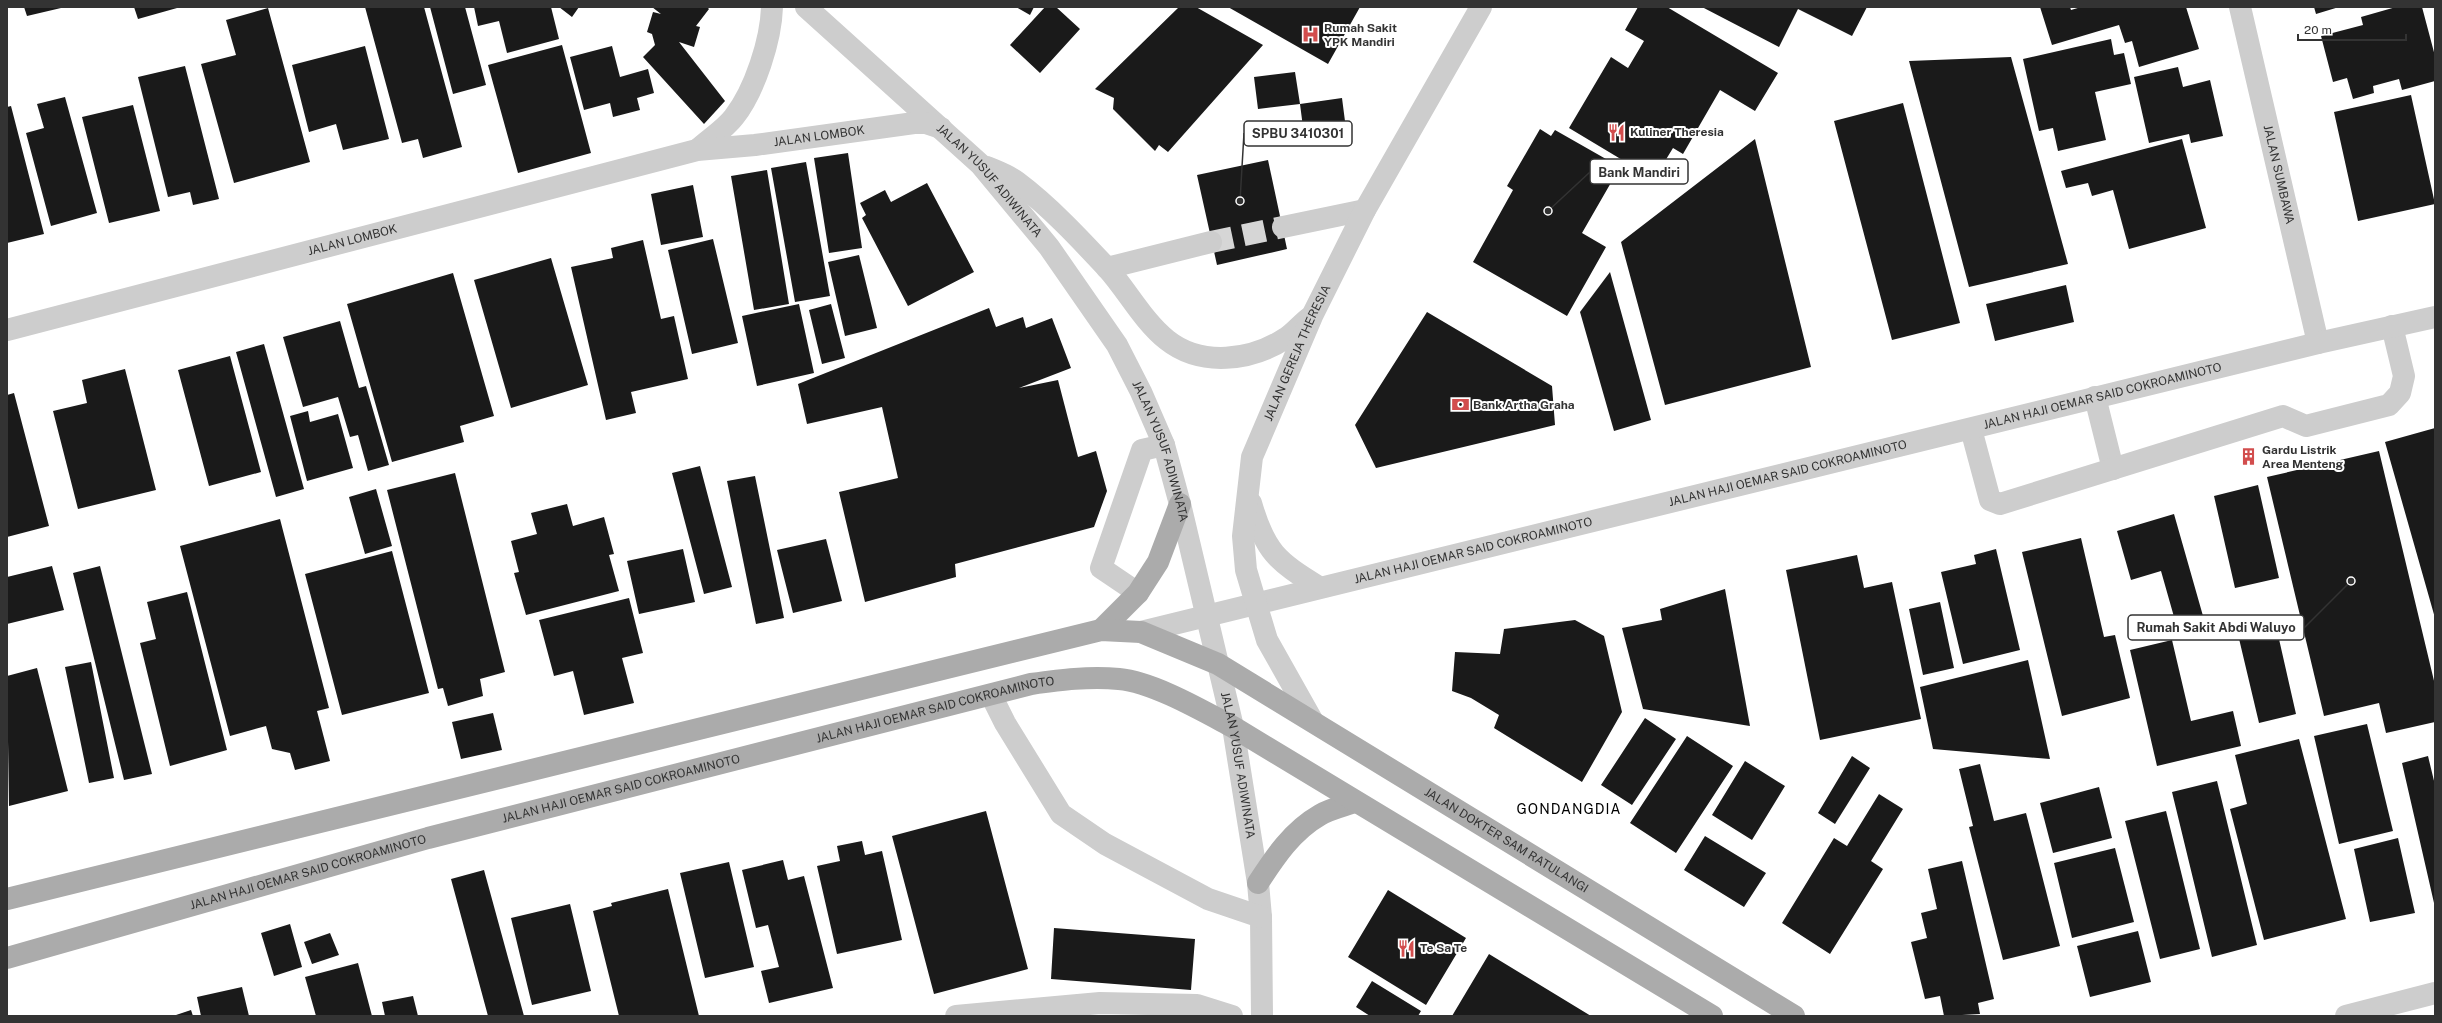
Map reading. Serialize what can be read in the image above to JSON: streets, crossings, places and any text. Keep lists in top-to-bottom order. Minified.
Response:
{"streets":{"main road":["JALAN HAJI OEMAR SAID COKROAMINOTO","JALAN DOKTER SAM RATULANGI"],"street":["JALAN LOMBOK","JALAN SUMBAWA","JALAN YUSUF ADIWINATA","JALAN GEREJA THERESIA"]},"crossings":[["JALAN LOMBOK","JALAN YUSUF ADIWINATA"],["JALAN SUMBAWA","JALAN HAJI OEMAR SAID COKROAMINOTO"],["JALAN YUSUF ADIWINATA","JALAN HAJI OEMAR SAID COKROAMINOTO"],["JALAN YUSUF ADIWINATA","JALAN DOKTER SAM RATULANGI"],["JALAN GEREJA THERESIA","JALAN HAJI OEMAR SAID COKROAMINOTO"],["JALAN GEREJA THERESIA","JALAN DOKTER SAM RATULANGI"],["JALAN HAJI OEMAR SAID COKROAMINOTO","JALAN DOKTER SAM RATULANGI"]],"districts":["GONDANGDIA"],"places":{"hospital":["Rumah Sakit YPK Mandiri"],"restaurant":["Kuliner Theresia","Te Sa Te"],"other":["SPBU 3410301","Bank Mandiri","Rumah Sakit Abdi Waluyo"],"bank":["Bank Artha Graha"],"building":["Gardu Listrik Area Menteng"]},"scale_bar":"20 m"}
